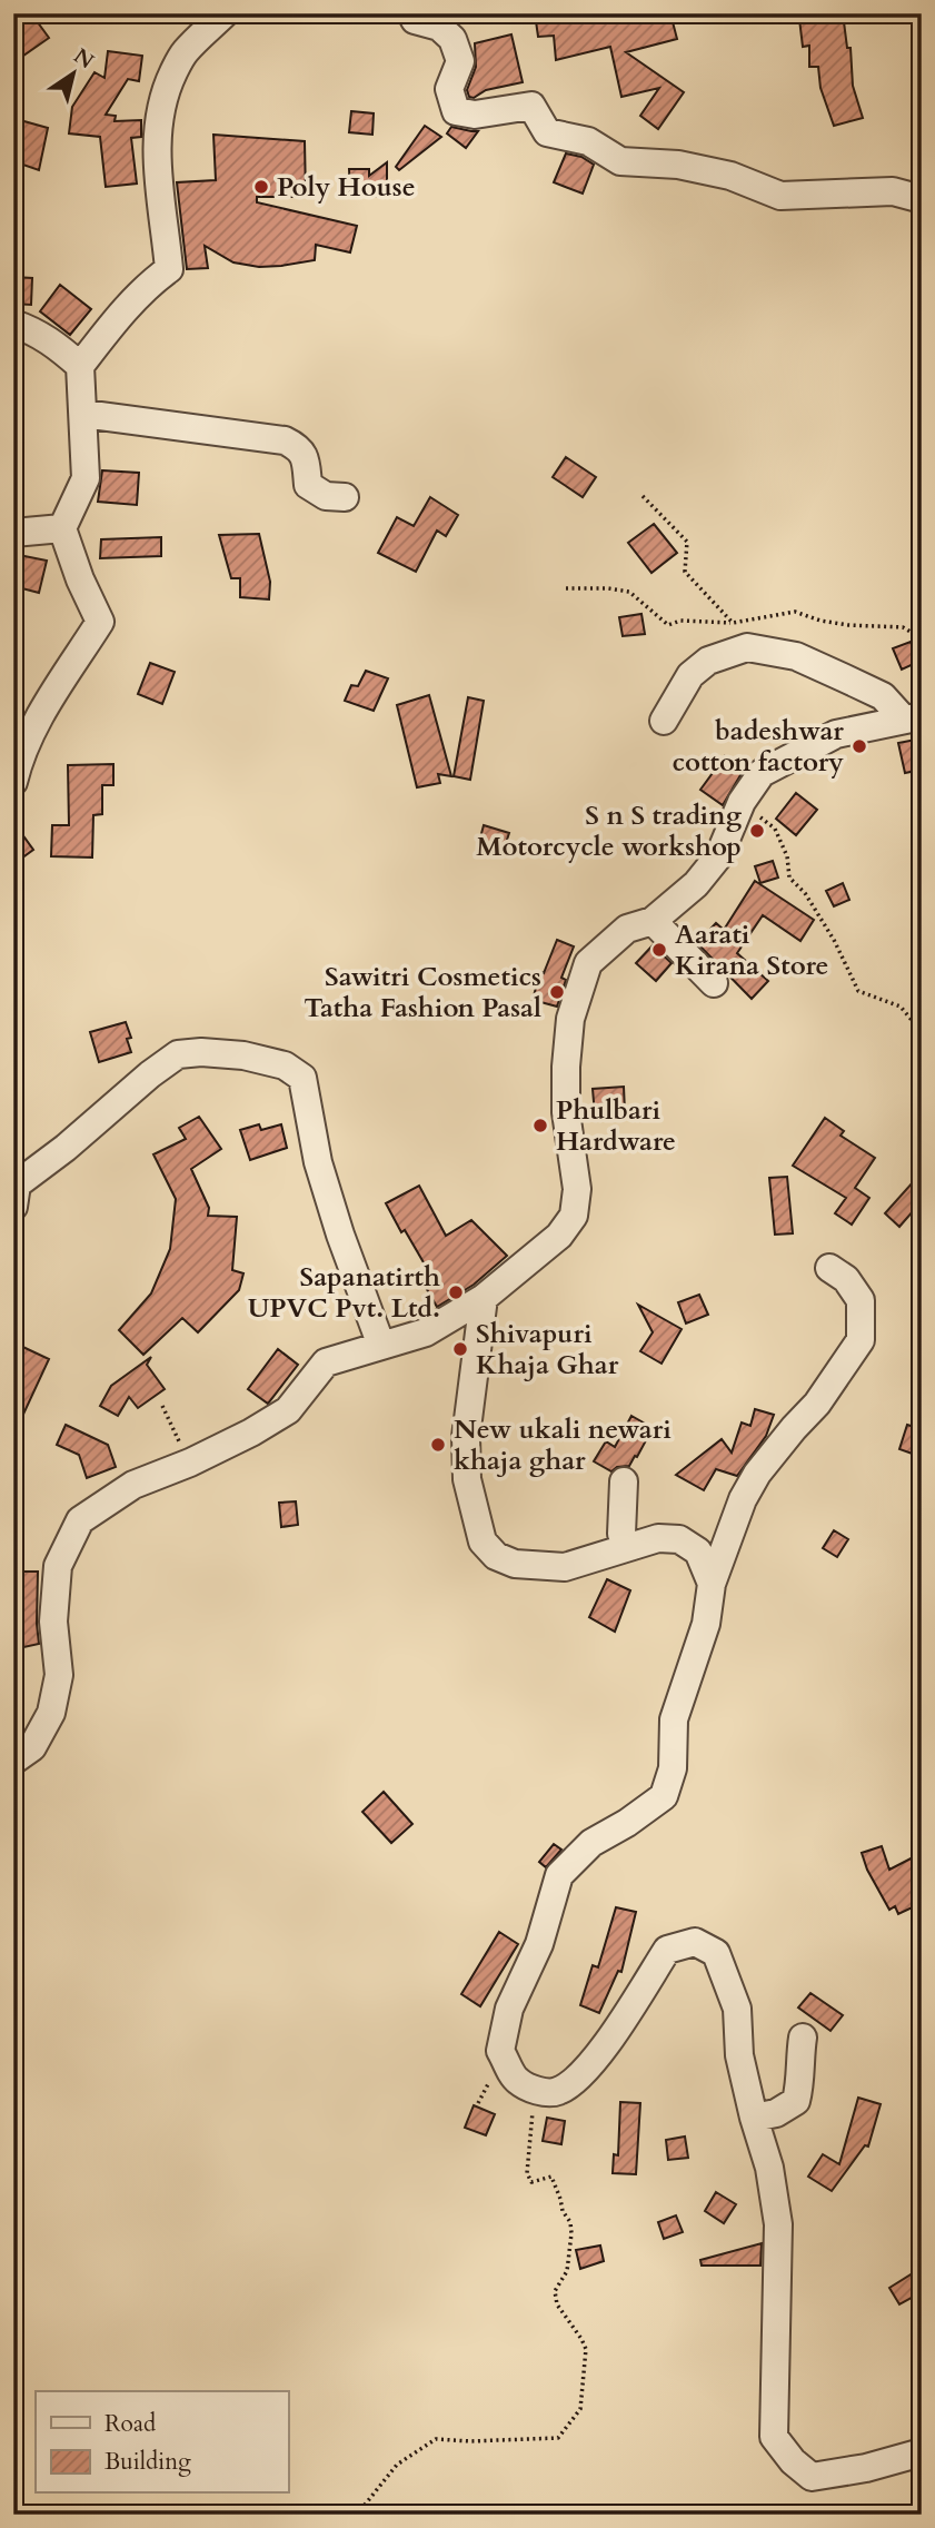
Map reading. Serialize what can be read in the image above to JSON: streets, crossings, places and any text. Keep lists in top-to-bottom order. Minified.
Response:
{"places":["Poly House","badeshwar cotton factory","S n S trading Motorcycle workshop","Aarati Kirana Store","Sawitri Cosmetics Tatha Fashion Pasal","Phulbari Hardware","Sapanatirth UPVC Pvt. Ltd.","Shivapuri Khaja Ghar","New ukali newari khaja ghar"],"legend":["Road","Building"],"north":"top right"}
